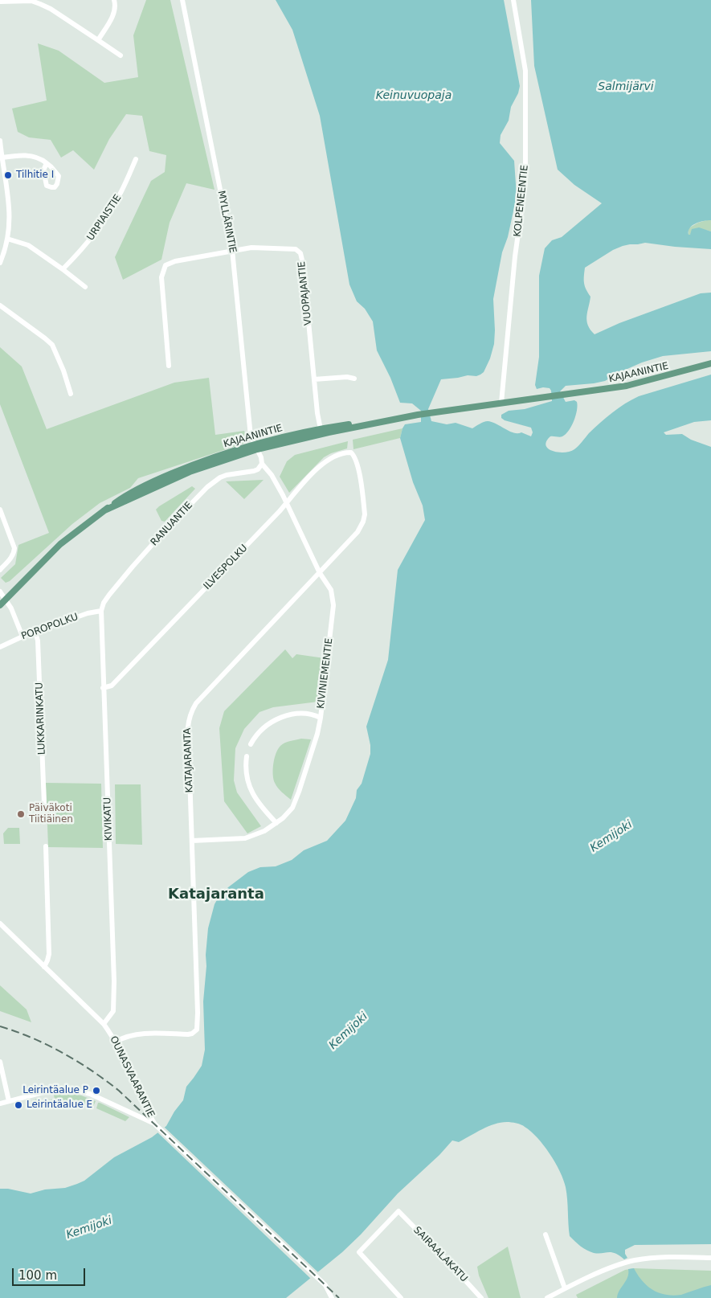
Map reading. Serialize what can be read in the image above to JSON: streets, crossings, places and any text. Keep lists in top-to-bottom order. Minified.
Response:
{"streets":{"main road":["KAJAANINTIE"],"street":["KOLPENEENTIE","URPIAISTIE","MYLLÄRINTIE","VUOPAJANTIE","RANUANTIE","ILVESPOLKU","POROPOLKU","KIVINIEMENTIE","LUKKARINKATU","KATAJARANTA","KIVIKATU","OUNASVAARANTIE","SAIRAALAKATU"]},"crossings":[["KOLPENEENTIE","KAJAANINTIE"],["MYLLÄRINTIE","VUOPAJANTIE"],["MYLLÄRINTIE","KAJAANINTIE"],["MYLLÄRINTIE","KIVINIEMENTIE"],["VUOPAJANTIE","KAJAANINTIE"],["KAJAANINTIE","KIVINIEMENTIE"],["RANUANTIE","POROPOLKU"],["RANUANTIE","KIVINIEMENTIE"],["RANUANTIE","KIVIKATU"],["ILVESPOLKU","KIVINIEMENTIE"],["ILVESPOLKU","KATAJARANTA"],["ILVESPOLKU","KIVIKATU"],["POROPOLKU","LUKKARINKATU"],["POROPOLKU","KIVIKATU"],["KIVINIEMENTIE","KATAJARANTA"],["KATAJARANTA","OUNASVAARANTIE"],["KIVIKATU","OUNASVAARANTIE"]],"districts":["Katajaranta"],"water":["Salmijärvi","Keinuvuopaja","Kemijoki"],"places":["Tilhitie I","Päiväkoti Tiitiäinen","Leirintäalue P","Leirintäalue E"],"scale_bar":"100 m"}
